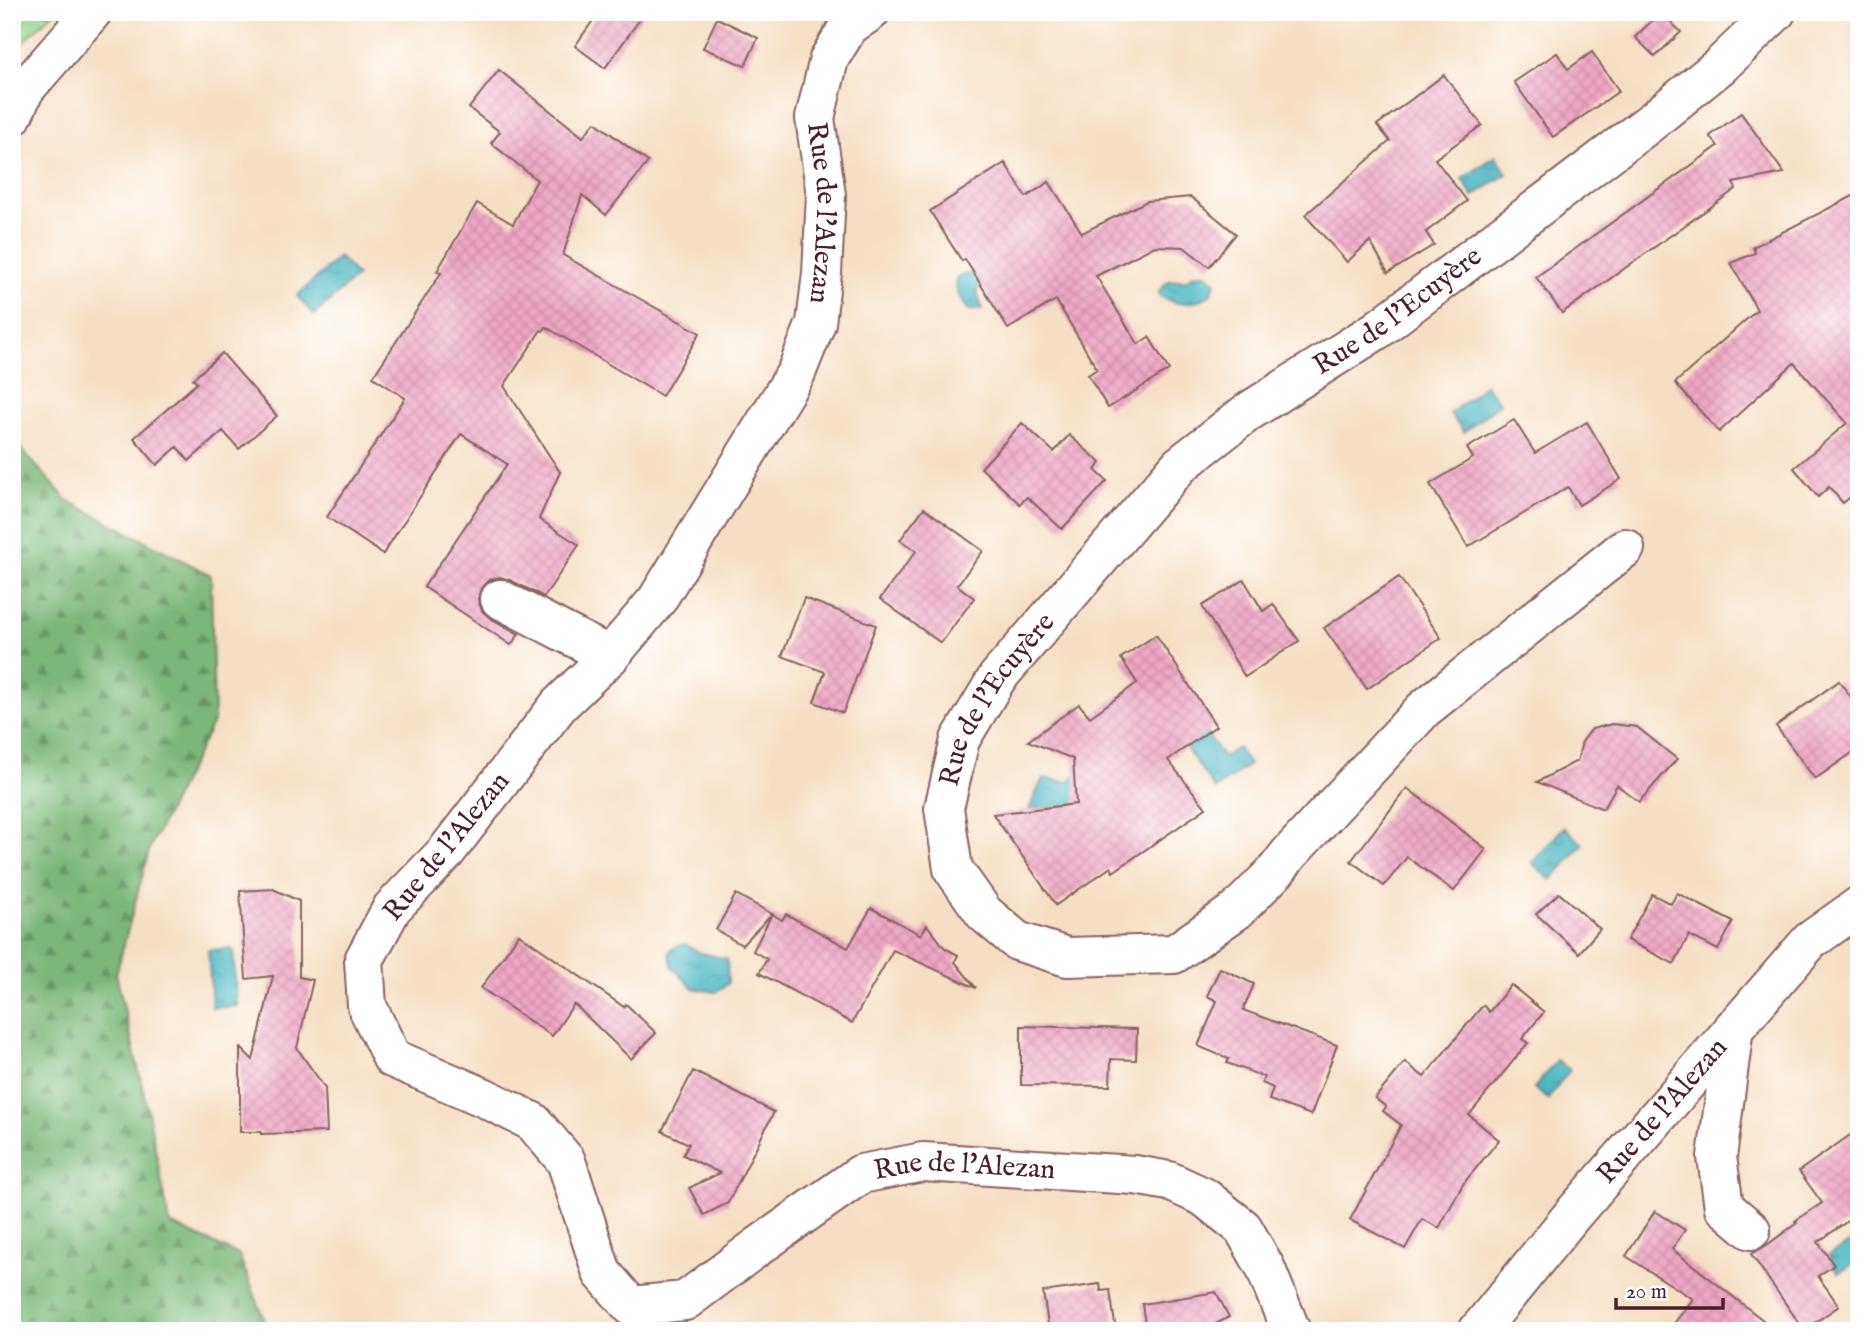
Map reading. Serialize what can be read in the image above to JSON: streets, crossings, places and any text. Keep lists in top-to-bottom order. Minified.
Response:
{"streets":{"street":["Rue de l'Alezan","Rue de l'Ecuyère"]},"scale_bar":"20 m"}
